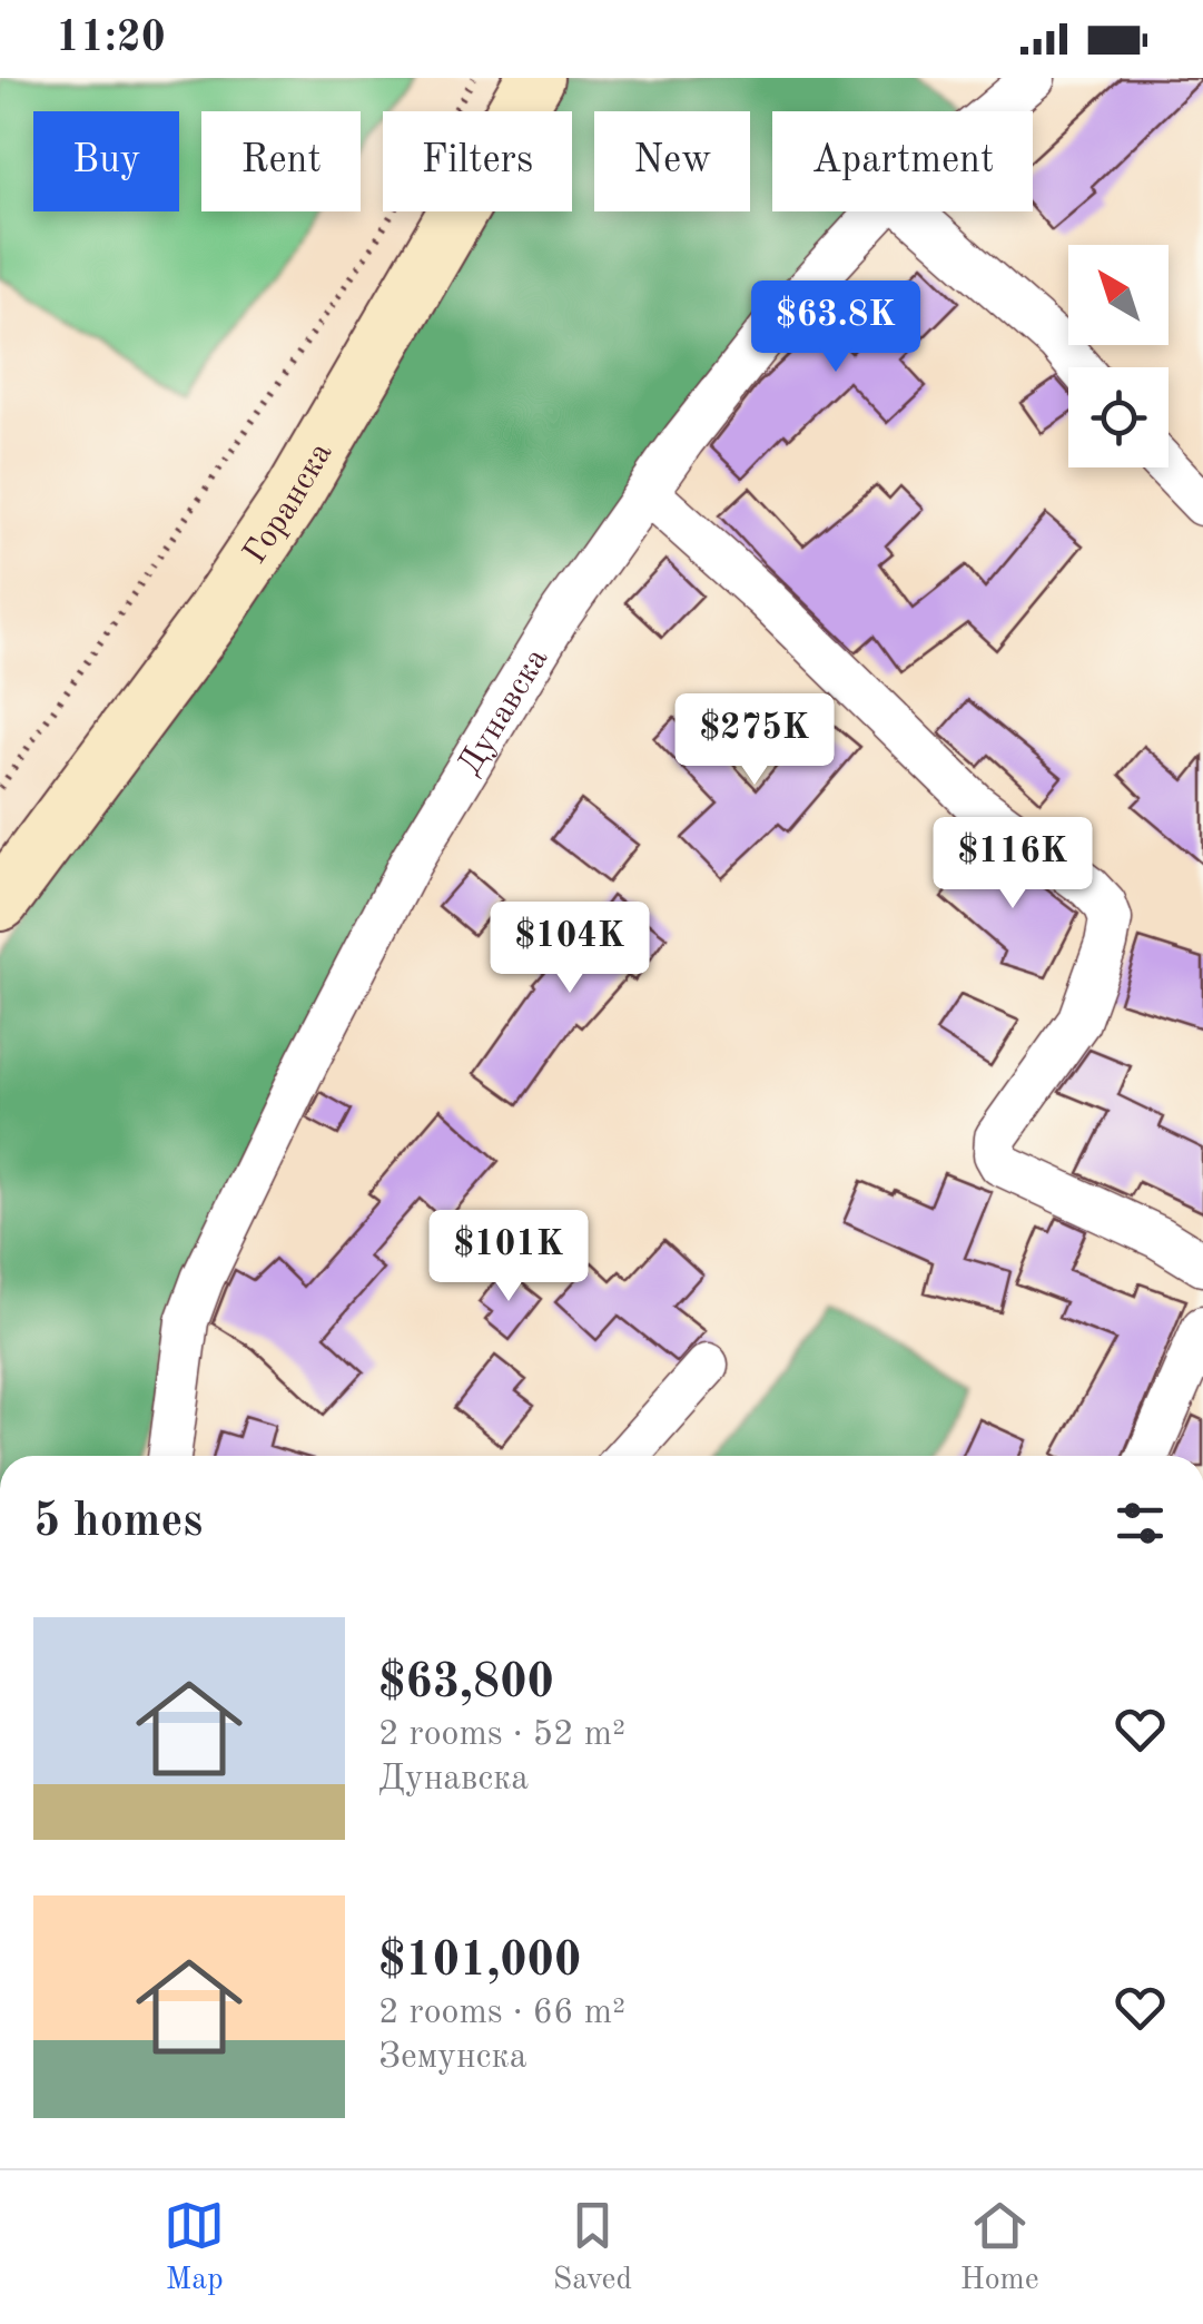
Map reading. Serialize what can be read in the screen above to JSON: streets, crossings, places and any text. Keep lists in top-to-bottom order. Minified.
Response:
{"streets":{"main road":["Горанска"],"street":["Дунавска"]},"north":"top left","page":{"status":"11:20","chip":["Buy","Rent","Filters","New","Apartment"],"price":["$63.8K","$275K","$116K","$104K","$101K"],"heading":"5 homes","list":[{"name":"$63,800","note":"2 rooms · 52 m² · Дунавска"},{"name":"$101,000","note":"2 rooms · 66 m² · Земунска"}],"tabs":["Map","Saved","Home"]}}
